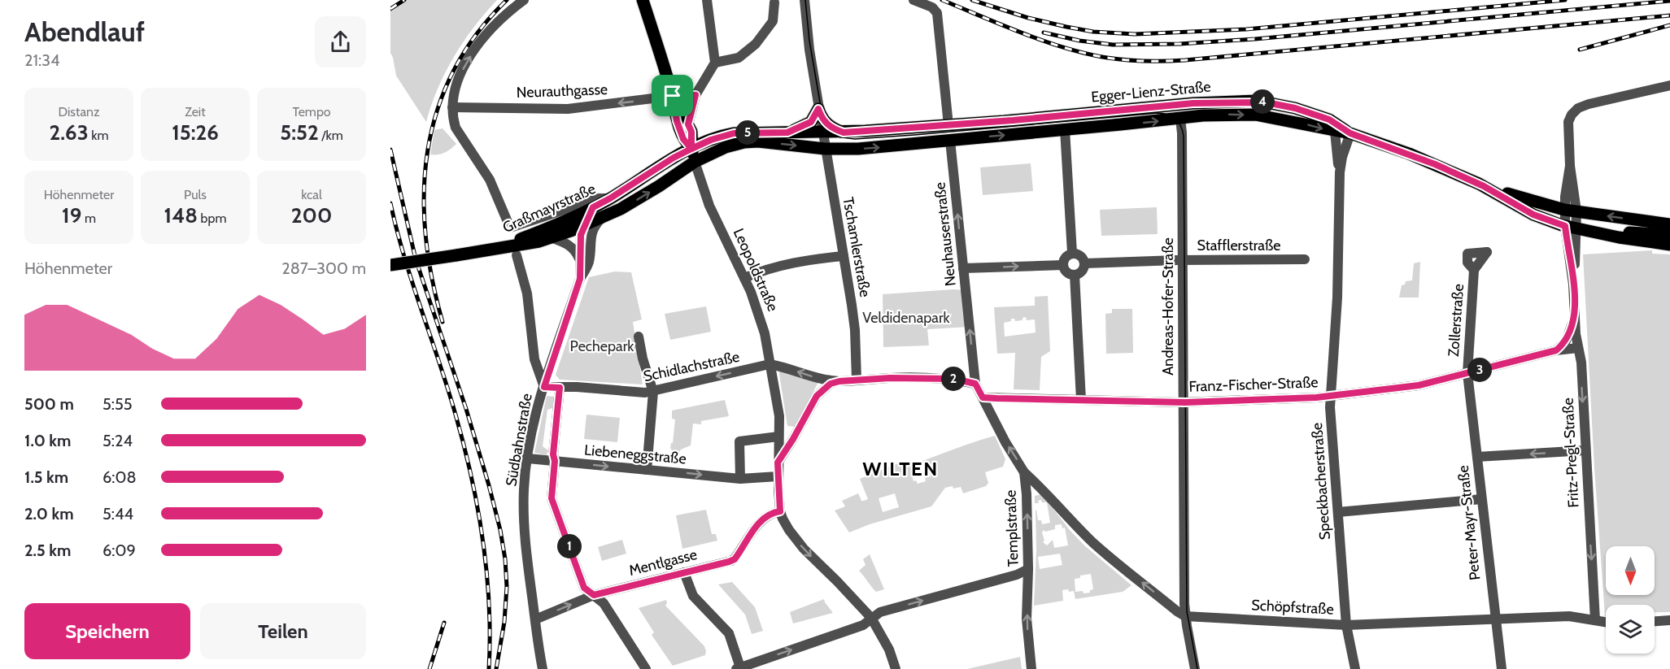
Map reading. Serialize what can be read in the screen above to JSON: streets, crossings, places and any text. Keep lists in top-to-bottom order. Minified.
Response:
{"streets":{"main road":["Egger-Lienz-Straße","Graßmayrstraße","Leopoldstraße"],"street":["Neurauthgasse","Neuhauserstraße","Stafflerstraße","Tschamlerstraße","Andreas-Hofer-Straße","Zollerstraße","Schidlachstraße","Franz-Fischer-Straße","Südbahnstraße","Fritz-Pregl-Straße","Liebeneggstraße","Speckbacherstraße","Peter-Mayr-Straße","Templstraße","Mentlgasse","Schöpfstraße"]},"crossings":[["Neurauthgasse","Graßmayrstraße"],["Neurauthgasse","Leopoldstraße"],["Egger-Lienz-Straße","Graßmayrstraße"],["Egger-Lienz-Straße","Neuhauserstraße"],["Egger-Lienz-Straße","Tschamlerstraße"],["Egger-Lienz-Straße","Andreas-Hofer-Straße"],["Egger-Lienz-Straße","Fritz-Pregl-Straße"],["Egger-Lienz-Straße","Speckbacherstraße"],["Graßmayrstraße","Tschamlerstraße"],["Graßmayrstraße","Leopoldstraße"],["Graßmayrstraße","Südbahnstraße"],["Stafflerstraße","Andreas-Hofer-Straße"],["Leopoldstraße","Schidlachstraße"],["Leopoldstraße","Liebeneggstraße"],["Leopoldstraße","Mentlgasse"],["Andreas-Hofer-Straße","Franz-Fischer-Straße"],["Andreas-Hofer-Straße","Schöpfstraße"],["Zollerstraße","Franz-Fischer-Straße"],["Zollerstraße","Peter-Mayr-Straße"],["Schidlachstraße","Südbahnstraße"],["Franz-Fischer-Straße","Fritz-Pregl-Straße"],["Franz-Fischer-Straße","Speckbacherstraße"],["Franz-Fischer-Straße","Peter-Mayr-Straße"],["Franz-Fischer-Straße","Templstraße"],["Südbahnstraße","Liebeneggstraße"],["Südbahnstraße","Mentlgasse"],["Fritz-Pregl-Straße","Schöpfstraße"],["Speckbacherstraße","Schöpfstraße"],["Peter-Mayr-Straße","Schöpfstraße"]],"one_way":["Neurauthgasse","Neuhauserstraße","Schidlachstraße","Fritz-Pregl-Straße","Liebeneggstraße","Templstraße"],"districts":["WILTEN"],"parks":["Veldidenapark","Pechepark"],"north":"bottom","page":{"heading":["Abendlauf","21:34"],"stats":[["Distanz","2.63 km"],["Zeit","15:26"],["Tempo","5:52 /km"],["Höhenmeter","19 m"],["Puls","148 bpm"],["kcal","200"]],"pins":["4","5","3","2","1"],"chart":["Höhenmeter","287–300 m"],"list":[{"name":"500 m","note":"5:55"},{"name":"1.0 km","note":"5:24"},{"name":"1.5 km","note":"6:08"},{"name":"2.0 km","note":"5:44"},{"name":"2.5 km","note":"6:09"}],"buttons":["Speichern","Teilen"]}}
